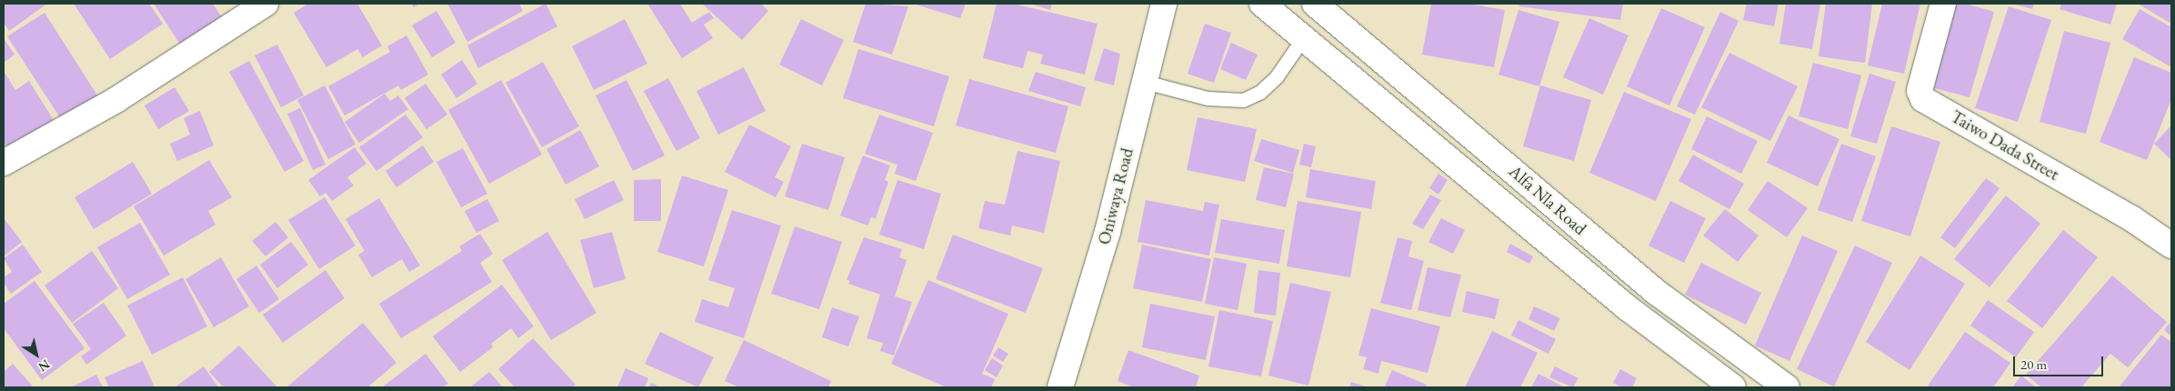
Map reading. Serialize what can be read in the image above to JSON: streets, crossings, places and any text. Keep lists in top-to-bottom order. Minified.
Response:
{"streets":{"main road":["Taiwo Dada Street","Oniwaya Road","Alfa Nla Road"]},"scale_bar":"20 m","north":"bottom right"}
